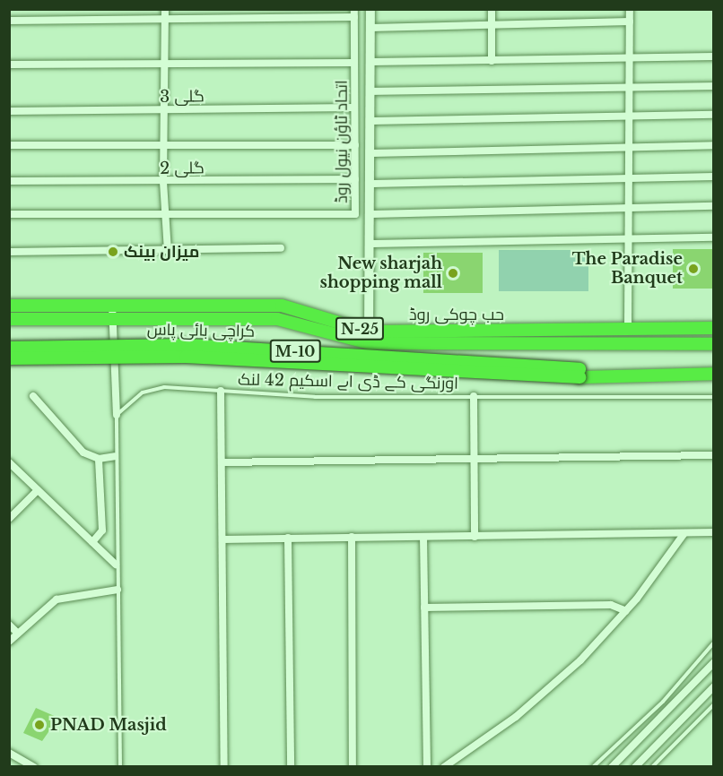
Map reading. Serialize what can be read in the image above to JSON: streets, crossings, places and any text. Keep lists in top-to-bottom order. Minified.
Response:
{"streets":{"highway":["حب چوکی روڈ","N-25","کراچی بائی پاس","M-10"],"street":["گلی 3","اتحاد ٹاؤن نیول روڈ","گلی 2"],"lane":["اورنگی کے ڈی اے اسکیم 42 لنک"]},"crossings":[["گلی 3","اتحاد ٹاؤن نیول روڈ"],["اتحاد ٹاؤن نیول روڈ","گلی 2"]],"places":["میزان بینک","The Paradise Banquet","New sharjah shopping mall","PNAD Masjid"]}
